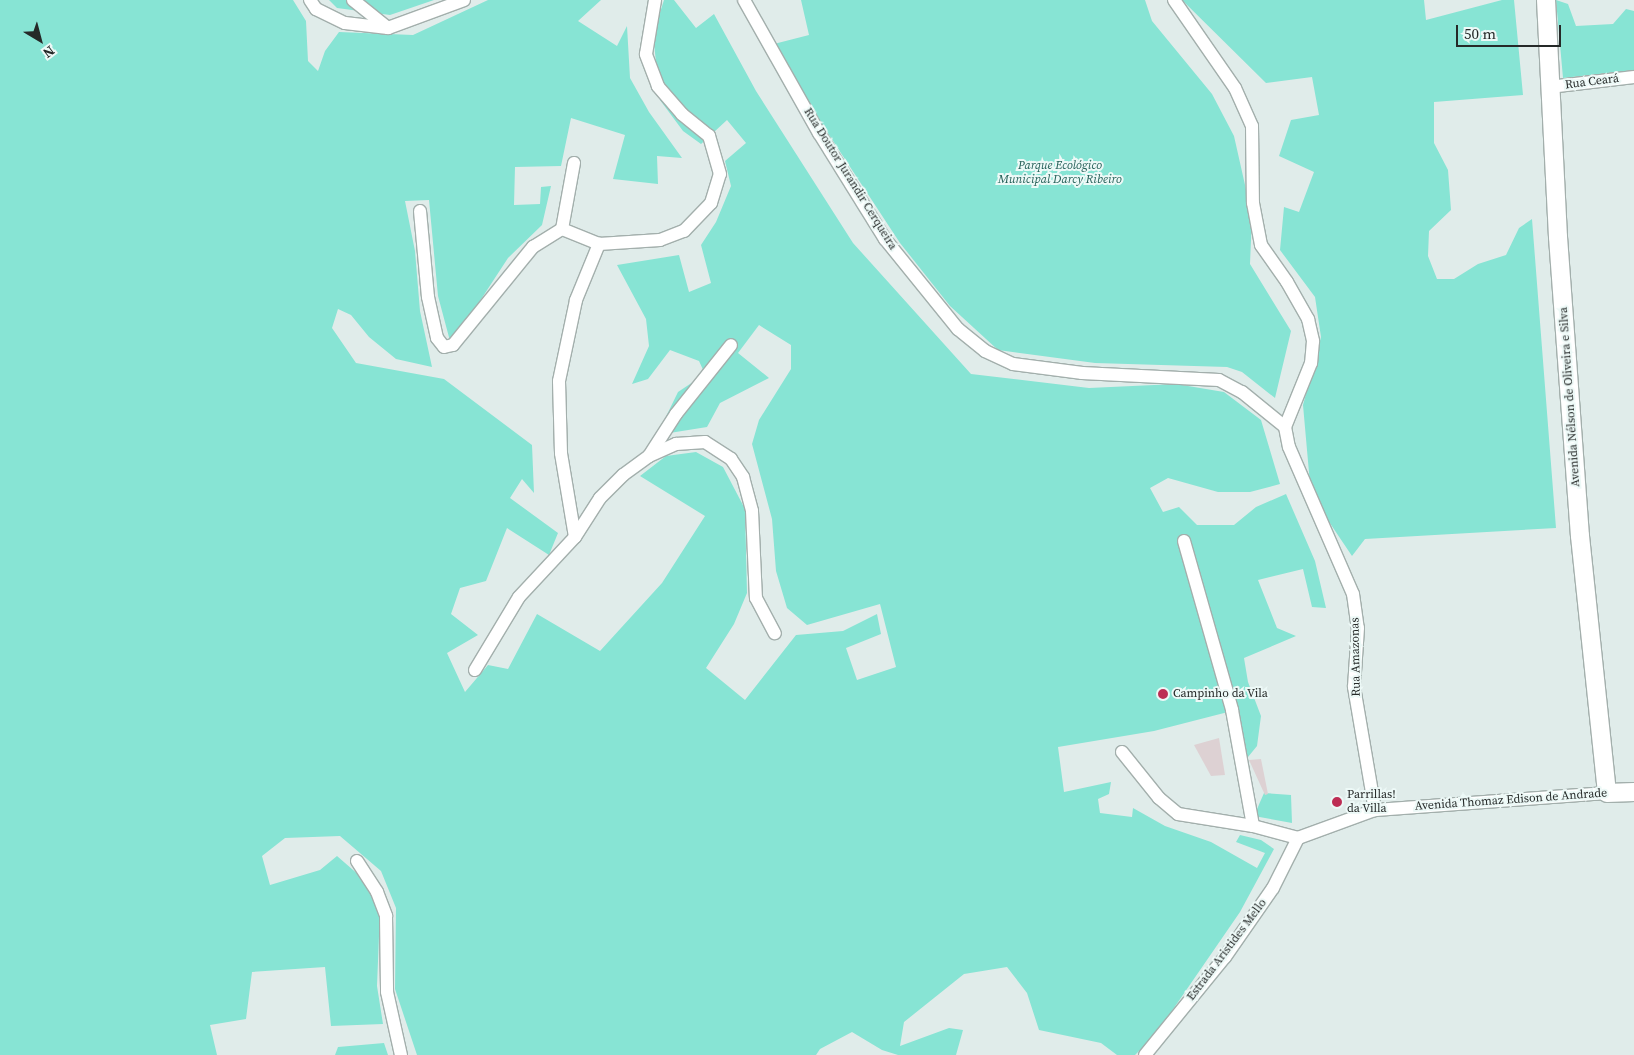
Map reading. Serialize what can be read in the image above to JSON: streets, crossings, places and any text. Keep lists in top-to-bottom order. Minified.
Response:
{"streets":{"street":["Rua Ceará","Rua Doutor Jurandir Cerqueira","Avenida Nélson de Oliveira e Silva","Rua Amazonas","Avenida Thomaz Edison de Andrade","Estrada Aristides Mello"]},"crossings":[["Rua Ceará","Avenida Nélson de Oliveira e Silva"],["Rua Doutor Jurandir Cerqueira","Rua Amazonas"],["Avenida Nélson de Oliveira e Silva","Avenida Thomaz Edison de Andrade"],["Rua Amazonas","Avenida Thomaz Edison de Andrade"],["Avenida Thomaz Edison de Andrade","Estrada Aristides Mello"]],"parks":["Parque Ecológico Municipal Darcy Ribeiro"],"places":["Campinho da Vila","Parrillas! da Villa"],"scale_bar":"50 m","north":"bottom right"}
